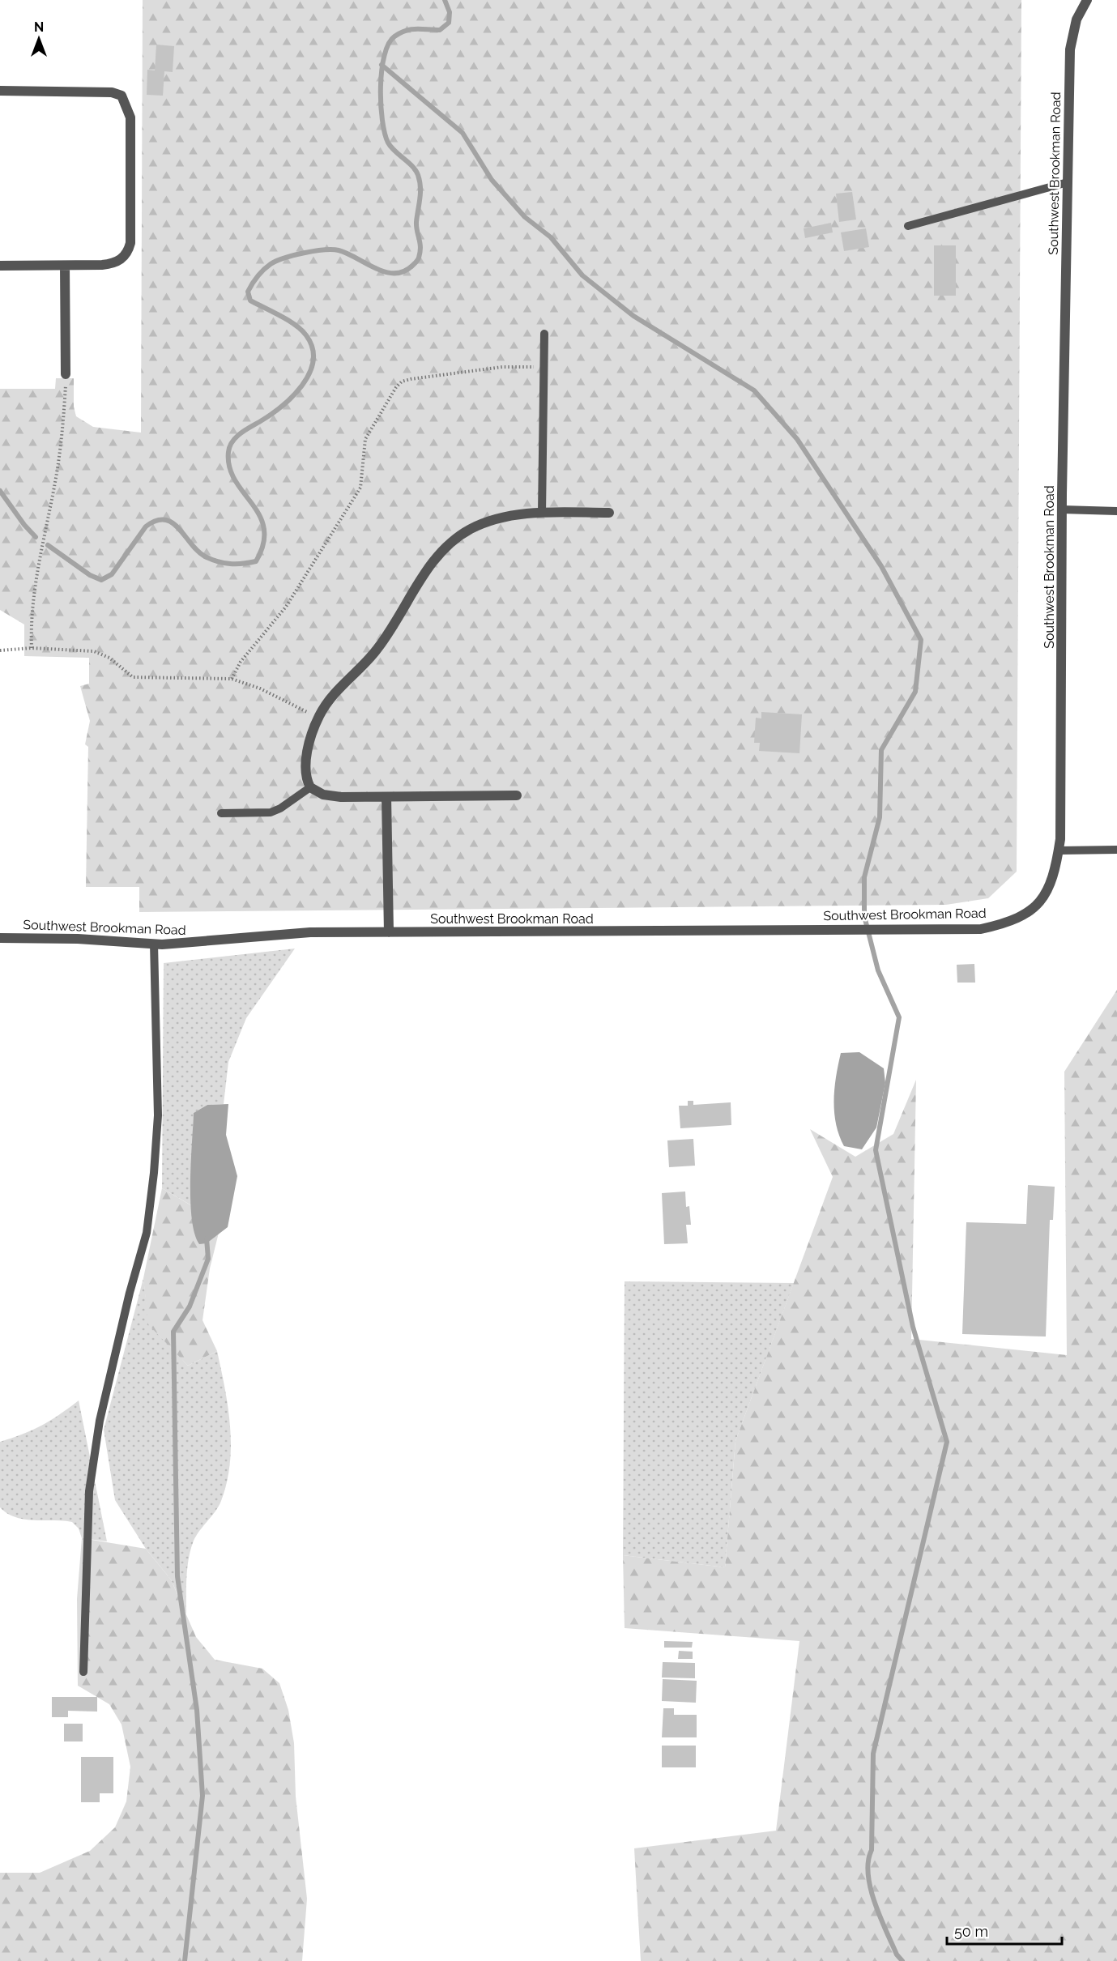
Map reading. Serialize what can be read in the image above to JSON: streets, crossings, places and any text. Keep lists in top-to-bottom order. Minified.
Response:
{"streets":{"street":["Southwest Brookman Road"]},"scale_bar":"50 m","north":"top"}
